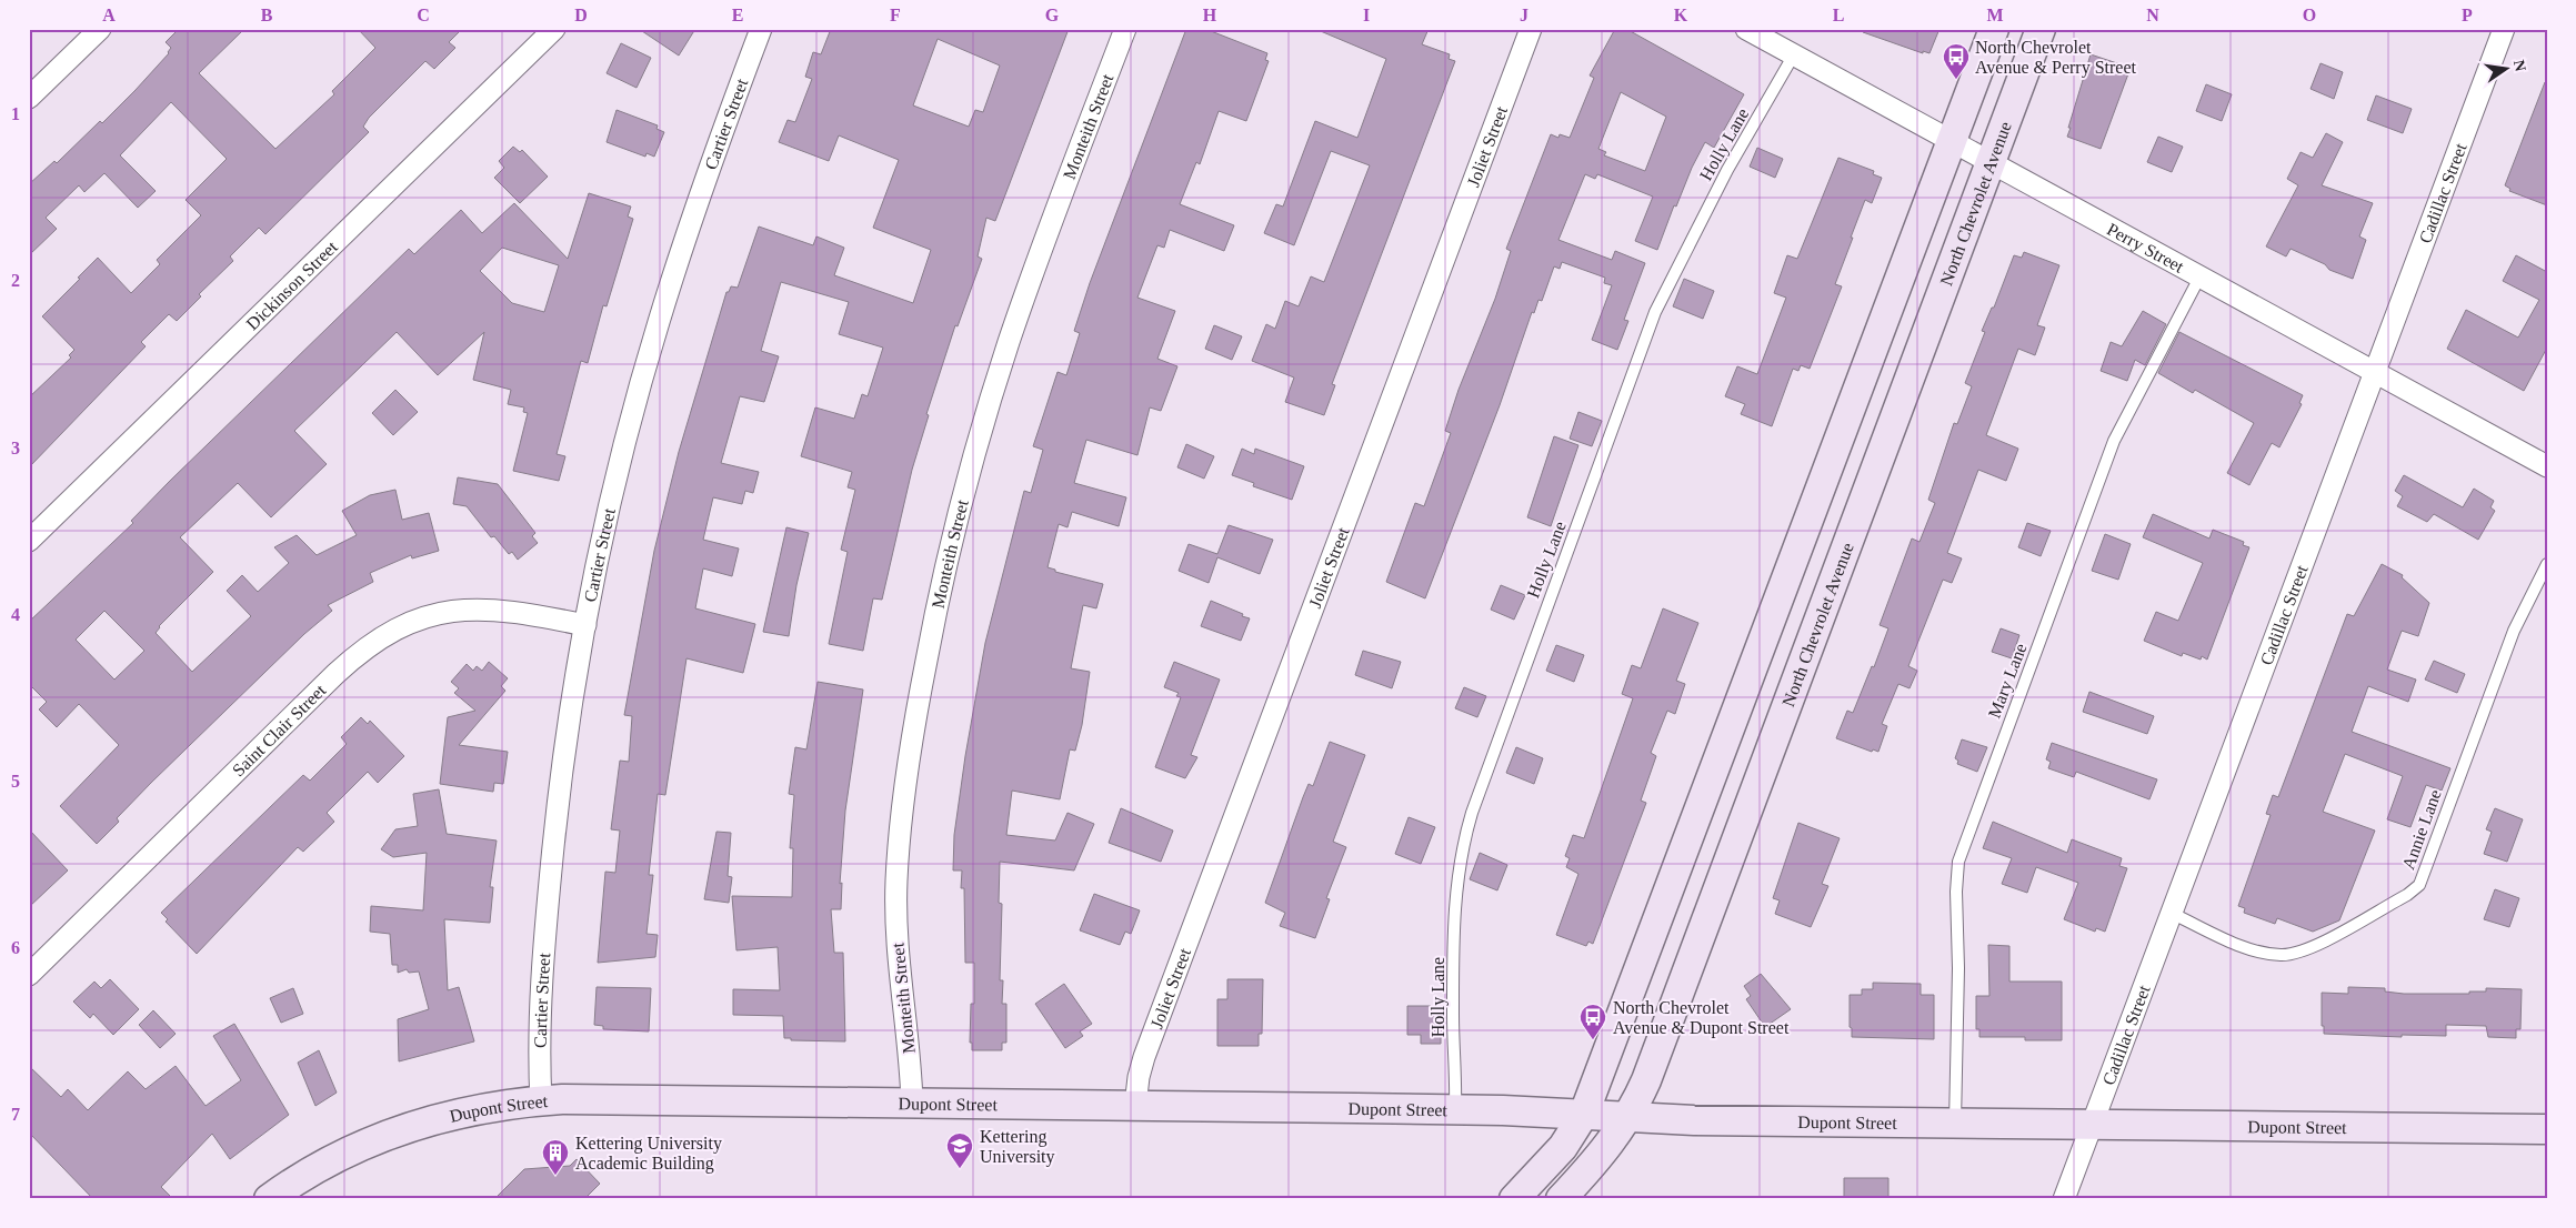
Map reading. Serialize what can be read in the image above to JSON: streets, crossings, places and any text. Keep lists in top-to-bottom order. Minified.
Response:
{"streets":{"street":["Cartier Street","Monteith Street","Joliet Street","Cadillac Street","North Chevrolet Avenue","Perry Street","Dickinson Street","Saint Clair Street","Dupont Street"],"lane":["Holly Lane","Mary Lane","Annie Lane"]},"crossings":[["Cartier Street","Saint Clair Street"],["Cartier Street","Dupont Street"],["Monteith Street","Dupont Street"],["Holly Lane","Perry Street"],["Holly Lane","Dupont Street"],["Joliet Street","Dupont Street"],["Cadillac Street","Perry Street"],["Cadillac Street","Annie Lane"],["Cadillac Street","Dupont Street"],["North Chevrolet Avenue","Perry Street"],["North Chevrolet Avenue","Dupont Street"],["Perry Street","Mary Lane"],["Mary Lane","Dupont Street"]],"places":{"bus stop":["North Chevrolet Avenue & Perry Street","North Chevrolet Avenue & Dupont Street"],"school or university":["Kettering University"],"building":["Kettering University Academic Building"]},"north":"right","grid":{"columns":["A","B","C","D","E","F","G","H","I","J","K","L","M","N","O","P"],"rows":["1","2","3","4","5","6","7"]}}
